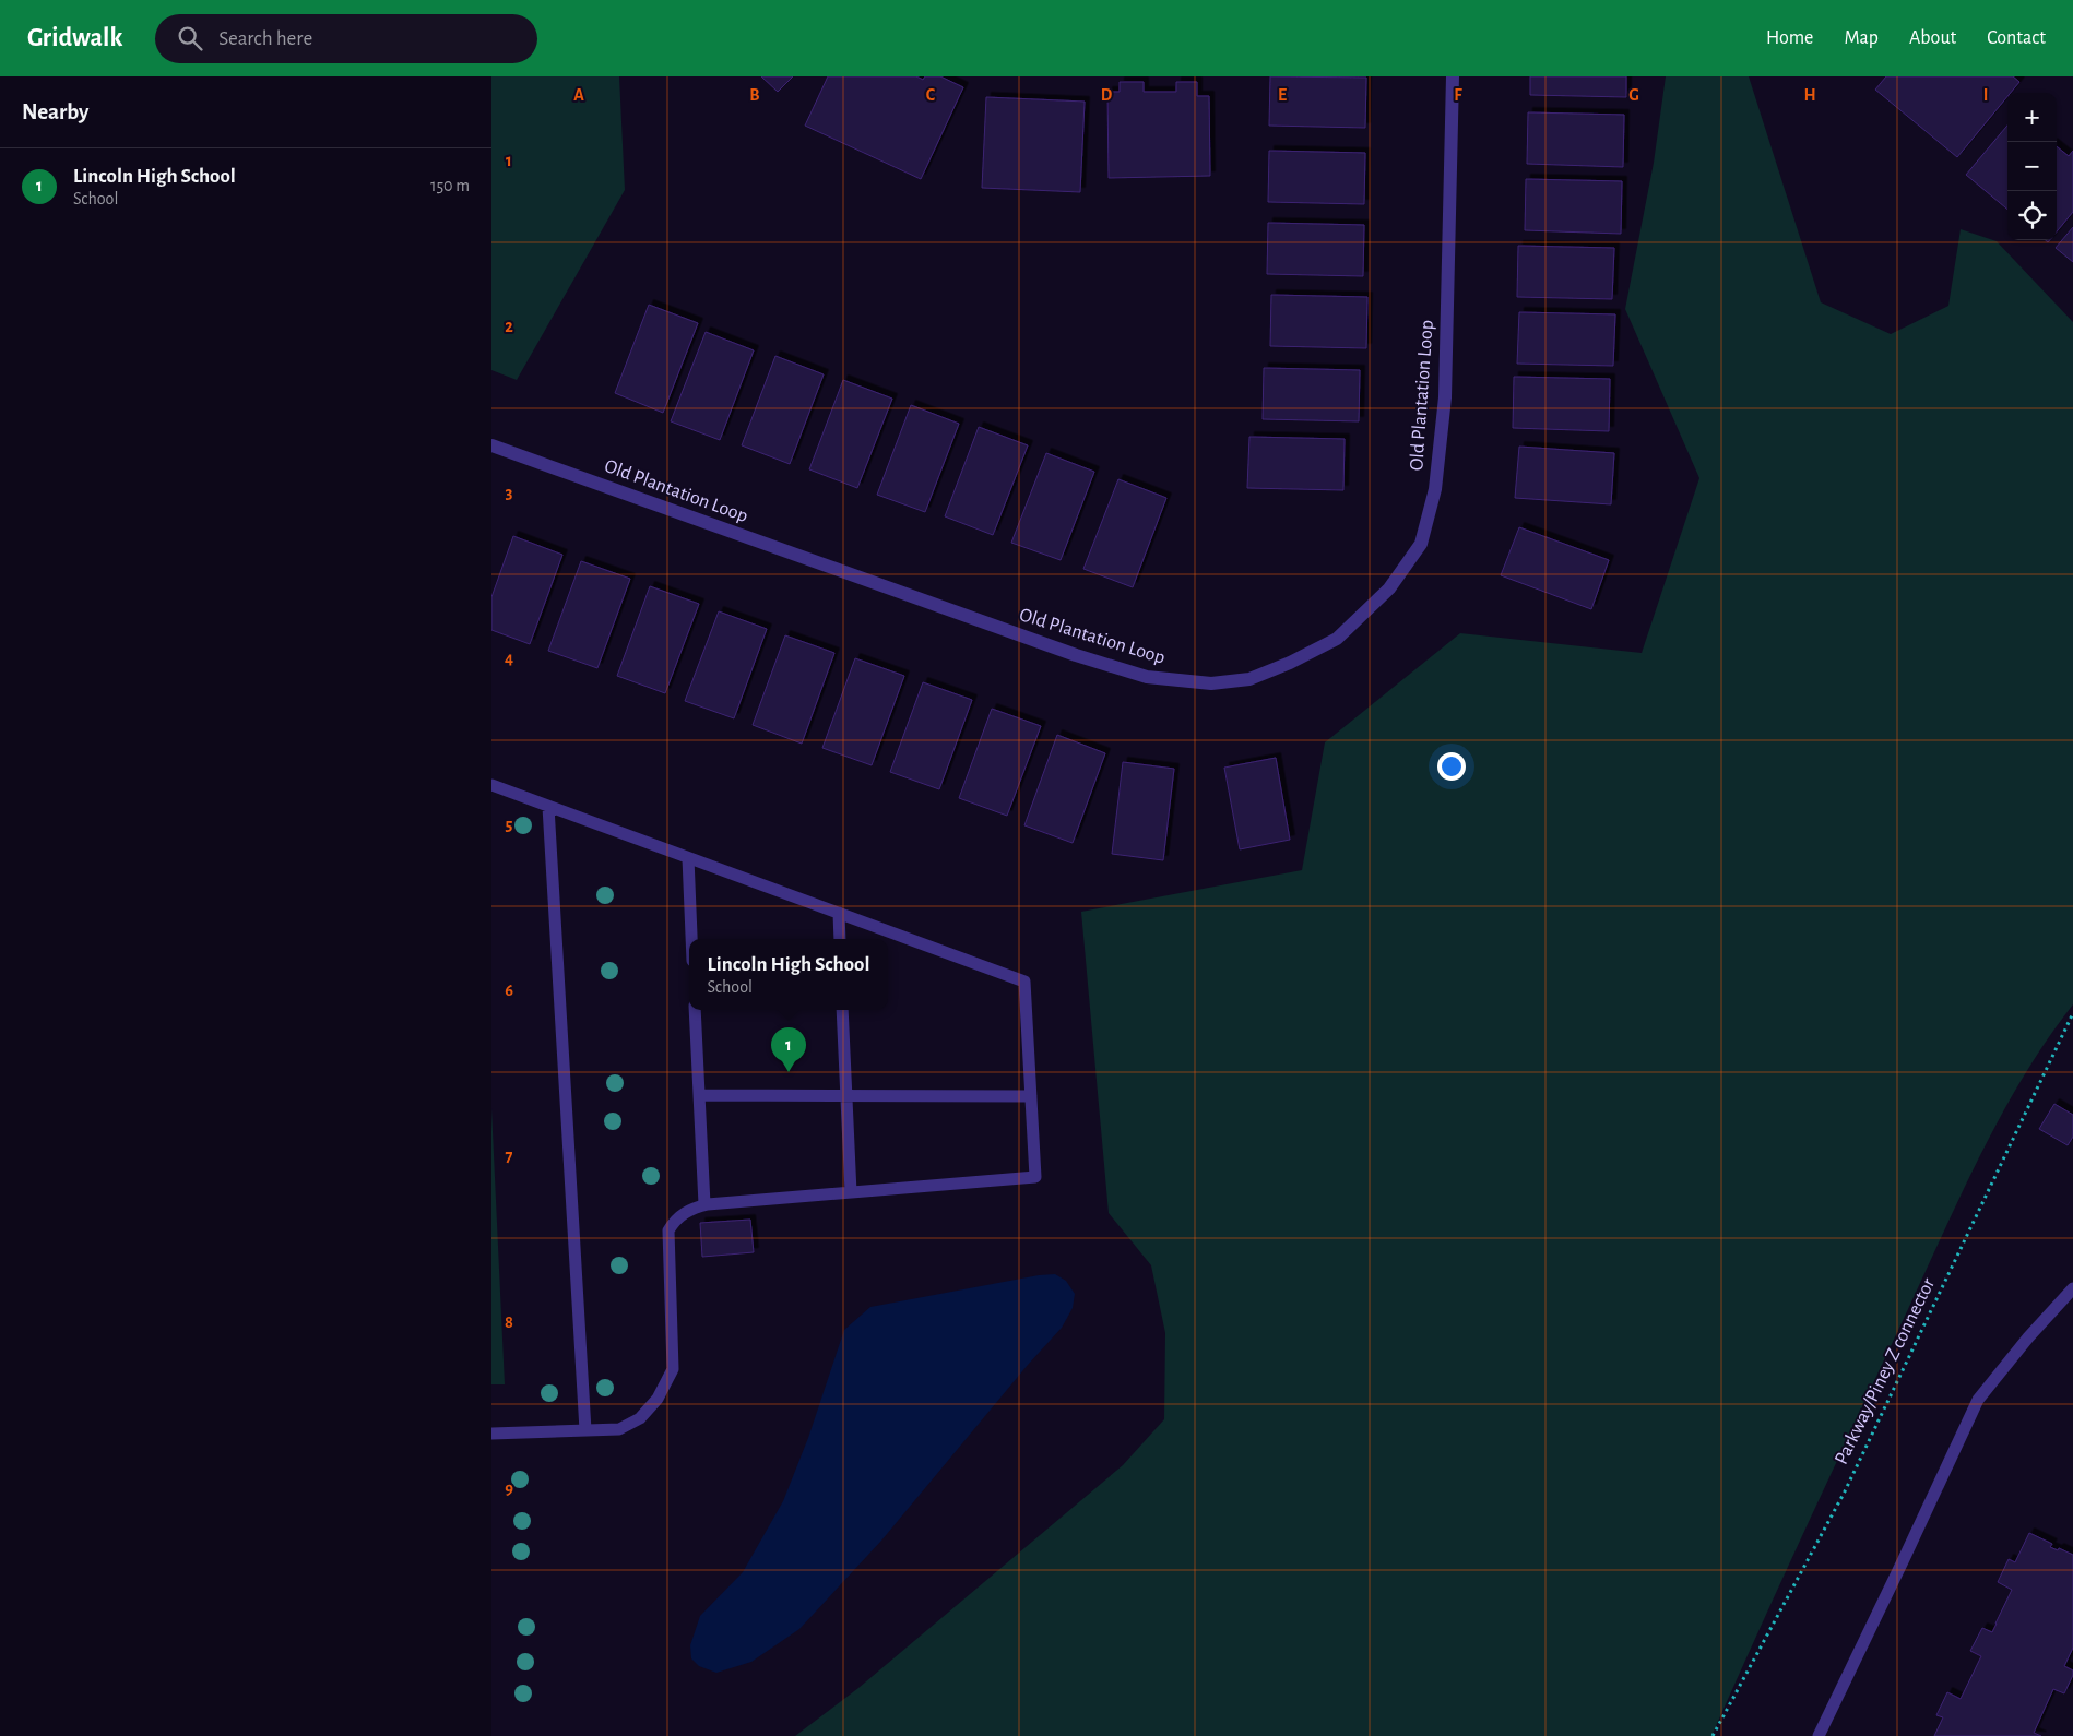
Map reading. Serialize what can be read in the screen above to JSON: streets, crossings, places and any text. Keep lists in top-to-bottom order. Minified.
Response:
{"streets":{"street":["Old Plantation Loop"],"path":["Parkway/Piney Z connector"]},"page":{"header":"Gridwalk","search":"Search here","nav":["Home","Map","About","Contact"],"heading":"Nearby","map_buttons":["+","−"],"list":[{"mark":"1","name":"Lincoln High School","note":"School","value":"150 m"}],"popup":["Lincoln High School","School"],"pins":"1"},"grid":{"columns":["A","B","C","D","E","F","G","H","I"],"rows":["1","2","3","4","5","6","7","8","9"]}}
